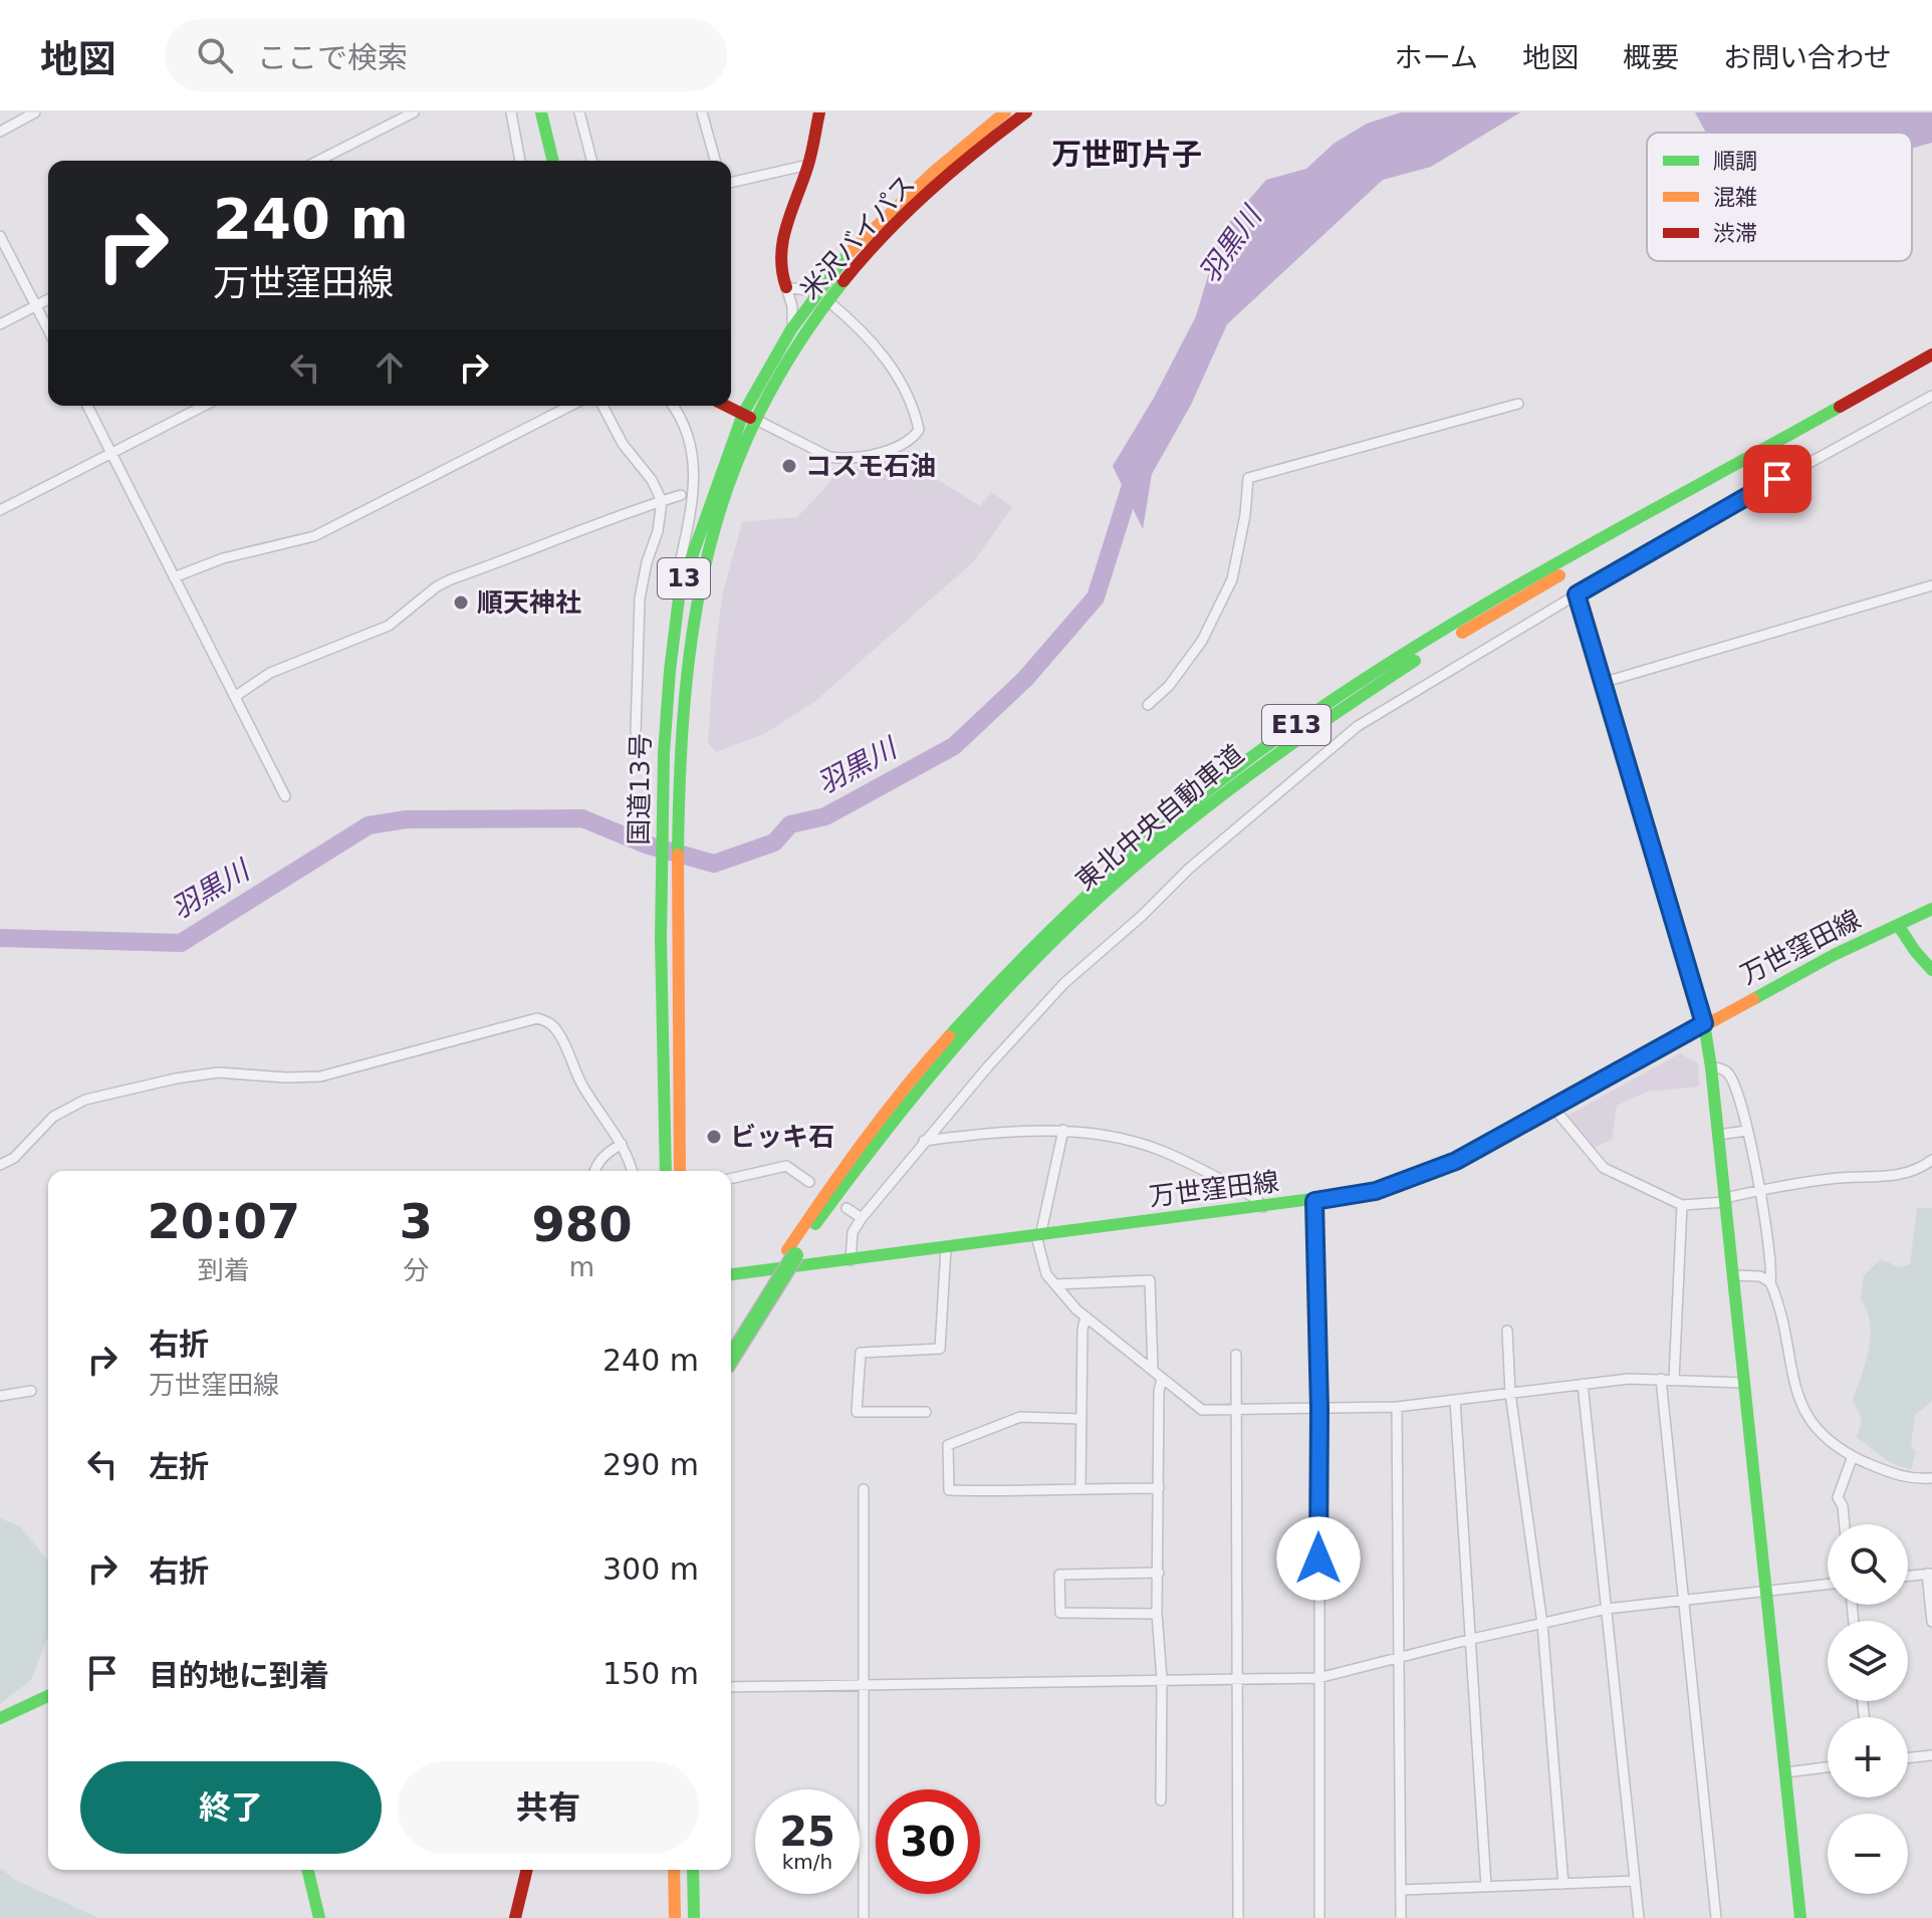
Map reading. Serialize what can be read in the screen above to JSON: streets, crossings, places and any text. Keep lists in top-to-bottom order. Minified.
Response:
{"streets":{"main road":["米沢バイパス","13","E13","国道13号","東北中央自動車道","万世窪田線"]},"crossings":[["米沢バイパス","国道13号"]],"districts":["万世町片子"],"water":["羽黒川"],"places":["コスモ石油","順天神社","ビッキ石"],"legend":["順調","混雑","渋滞"],"page":{"header":"地図","search":"ここで検索","nav":["ホーム","地図","概要","お問い合わせ"],"turn":["240 m","万世窪田線"],"eta":["20:07","到着","3","分","980","m"],"list":[{"name":"右折","note":"万世窪田線","value":"240 m"},{"name":"左折","value":"290 m"},{"name":"右折","value":"300 m"},{"name":"目的地に到着","value":"150 m"}],"map_buttons":["+","−"],"buttons":["終了","共有"],"speed":"25 km/h","limit":"30"}}
